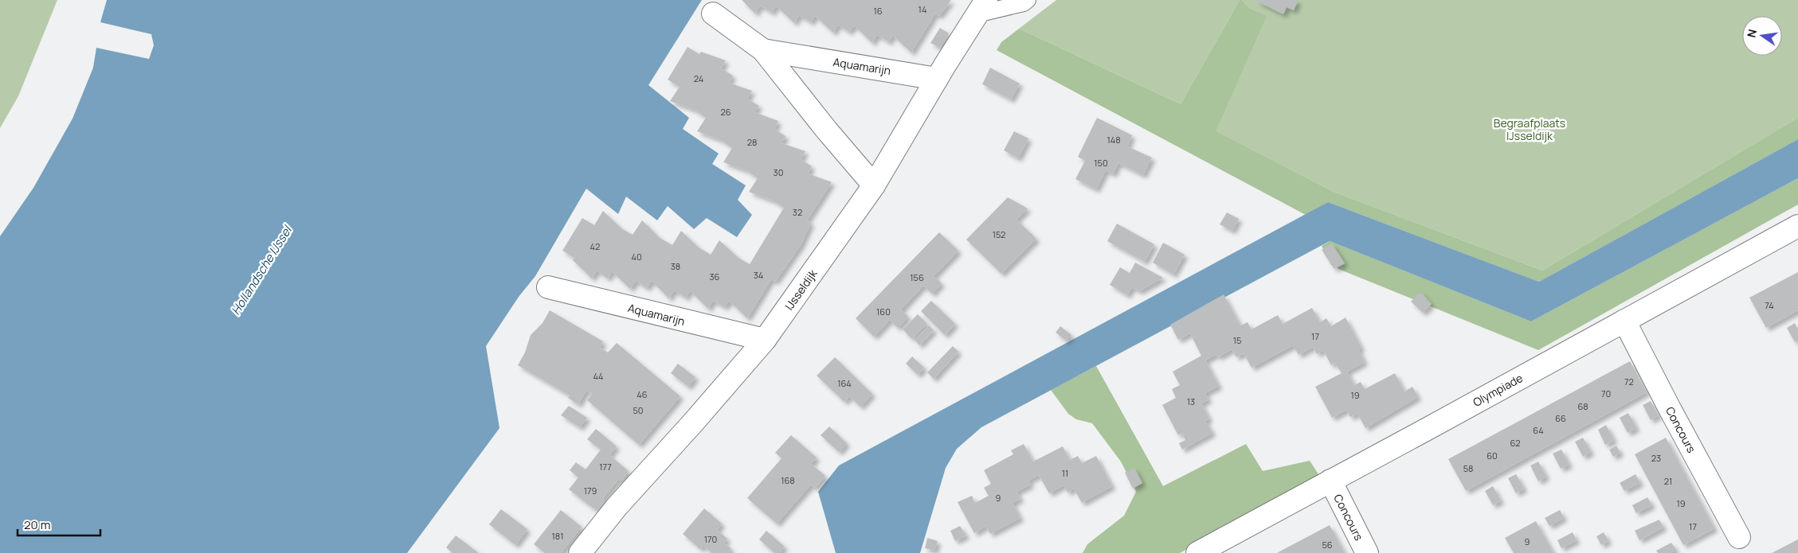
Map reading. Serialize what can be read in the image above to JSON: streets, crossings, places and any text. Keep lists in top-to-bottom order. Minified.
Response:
{"streets":{"street":["Aquamarijn","IJsseldijk","Olympiade","Concours"]},"crossings":[["Aquamarijn","IJsseldijk"],["Olympiade","Concours"]],"water":["Hollandsche IJssel"],"parks":["Begraafplaats IJsseldijk"],"house_numbers":["14","16","24","26","148","28","150","30","32","152","42","40","38","34","36","156","74","160","17","15","44","72","164","70","46","19","13","68","50","66","64","62","60","23","177","58","11","168","21","179","9","19","17","181","170","9","56"],"scale_bar":"20 m","north":"left"}
